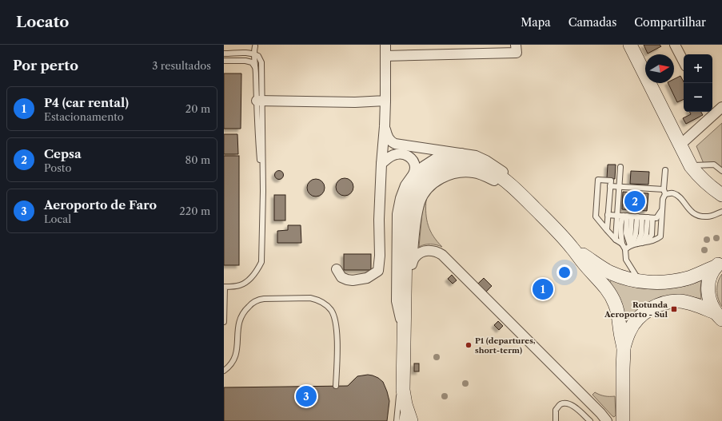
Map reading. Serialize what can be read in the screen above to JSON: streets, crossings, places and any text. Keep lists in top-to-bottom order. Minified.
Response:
{"places":{"transit":["Rotunda Aeroporto - Sul"],"other":["P1 (departures, short-term)"]},"north":"right","page":{"header":"Locato","nav":["Mapa","Camadas","Compartilhar"],"heading":["Por perto","3 resultados"],"map_buttons":["+","−"],"list":[{"mark":"1","name":"P4 (car rental)","note":"Estacionamento","value":"20 m"},{"mark":"2","name":"Cepsa","note":"Posto","value":"80 m"},{"mark":"3","name":"Aeroporto de Faro","note":"Local","value":"220 m"}],"pins":["2","1","3"]}}
